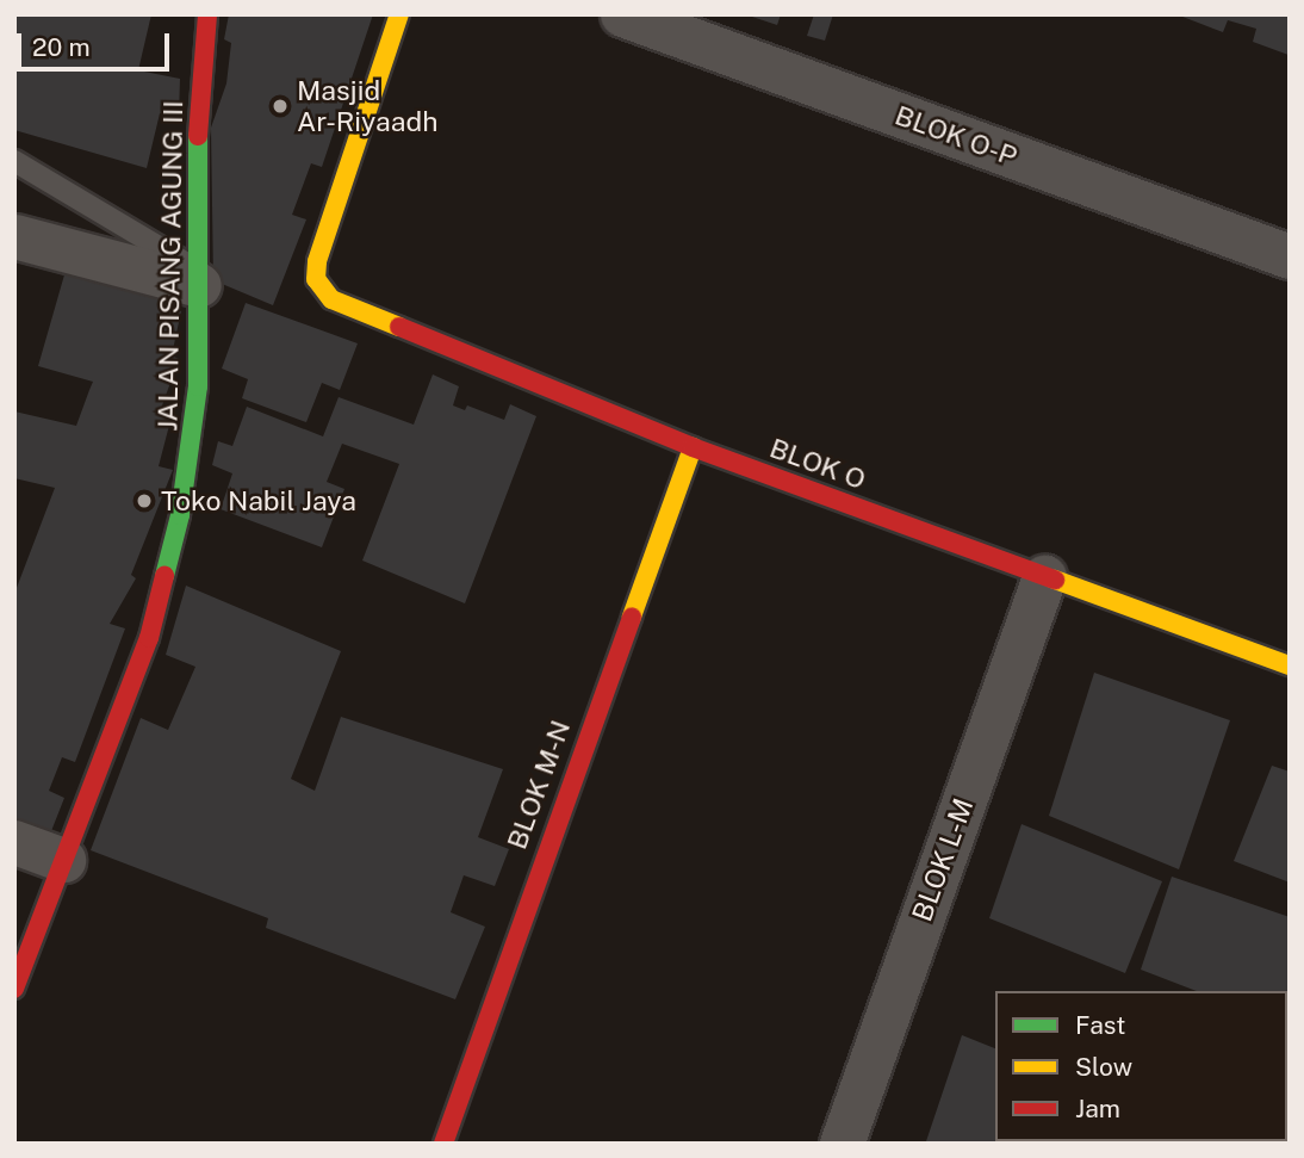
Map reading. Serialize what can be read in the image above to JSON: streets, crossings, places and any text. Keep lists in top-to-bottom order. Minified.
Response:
{"streets":{"street":["BLOK O-P","JALAN PISANG AGUNG III","BLOK O","BLOK M-N","BLOK L-M"]},"crossings":[["BLOK O","BLOK M-N"],["BLOK O","BLOK L-M"]],"places":["Masjid Ar-Riyaadh","Toko Nabil Jaya"],"legend":["Fast","Slow","Jam"],"scale_bar":"20 m"}
